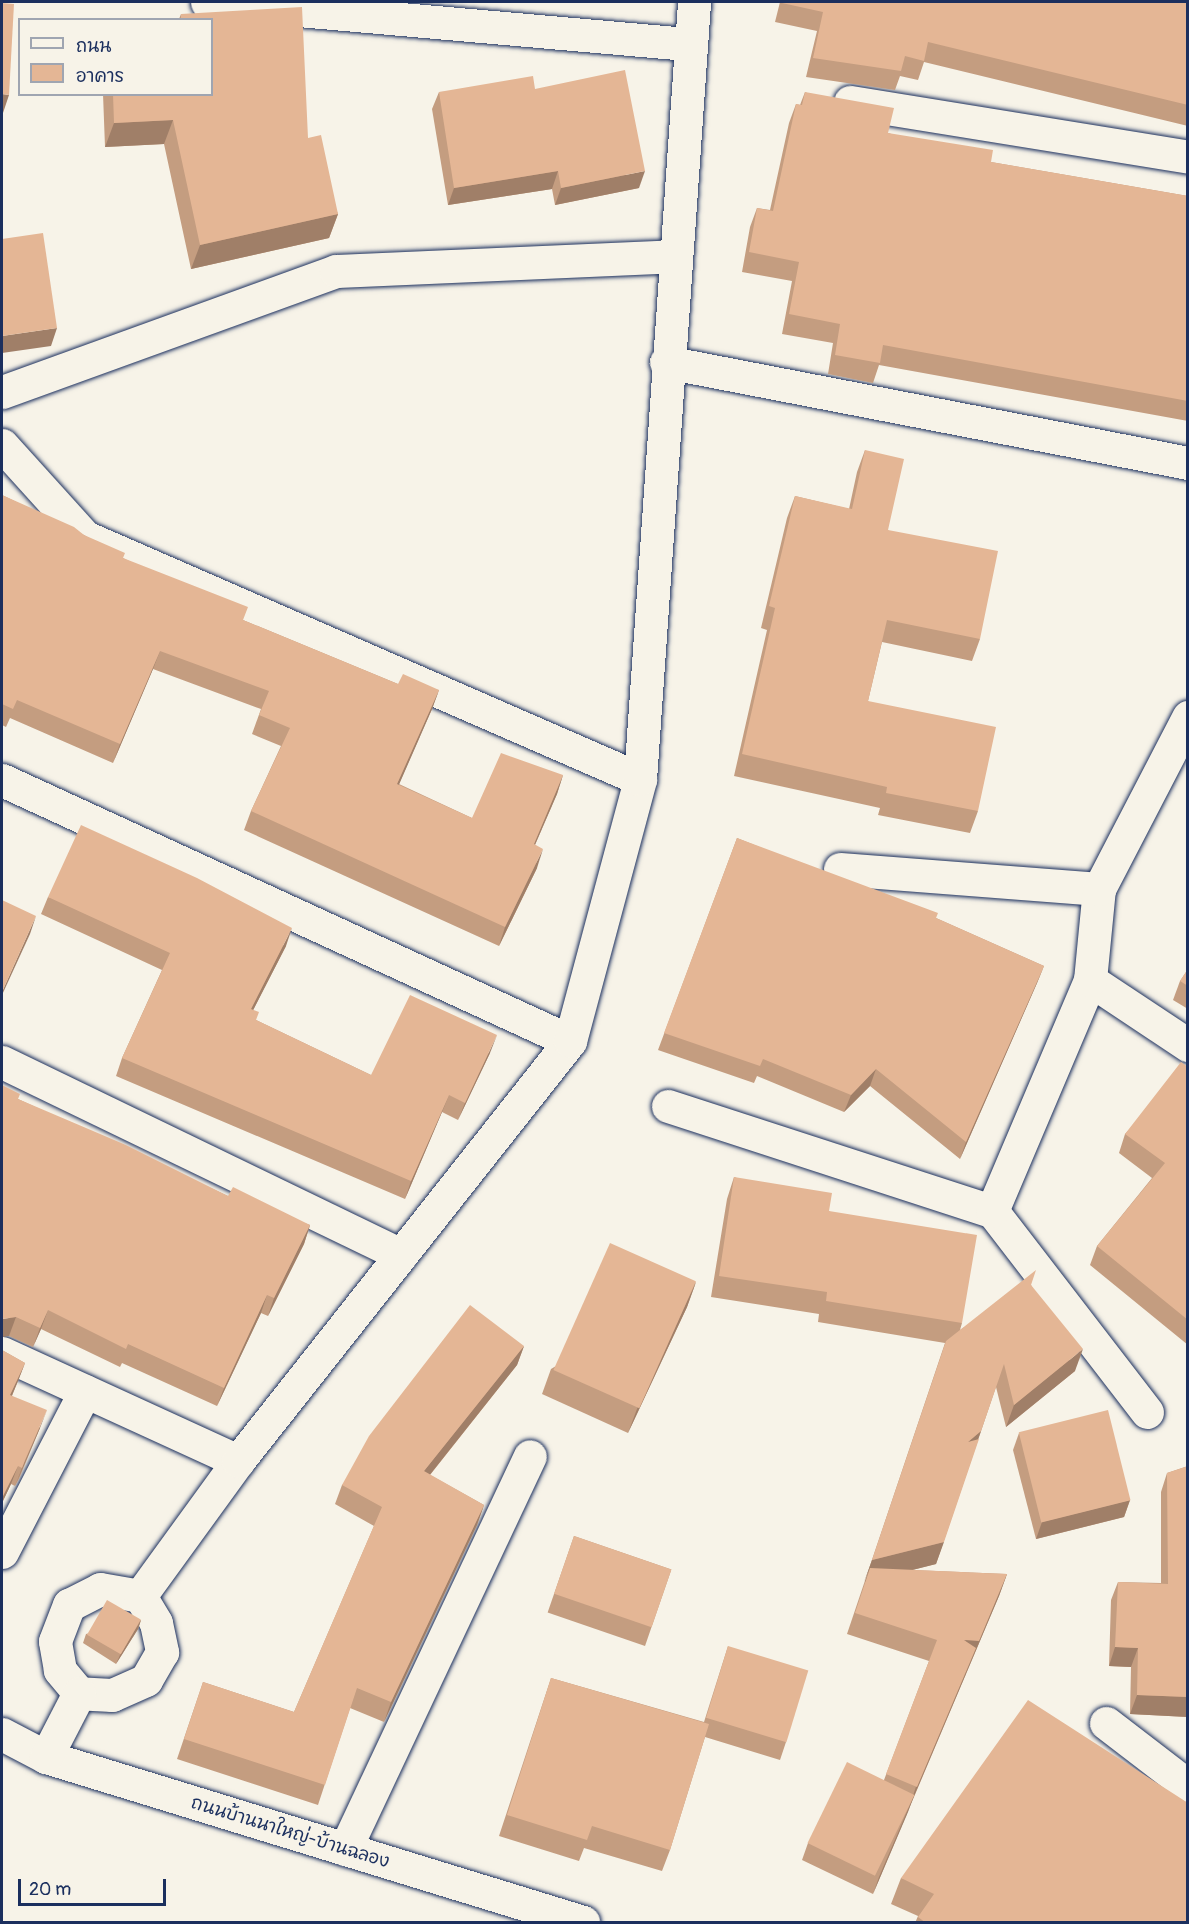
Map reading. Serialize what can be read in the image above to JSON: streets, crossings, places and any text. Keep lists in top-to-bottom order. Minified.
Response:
{"streets":{"street":["ถนนบ้านนาใหญ่-บ้านฉลอง"]},"legend":["ถนน","อาคาร"],"scale_bar":"20 m"}
